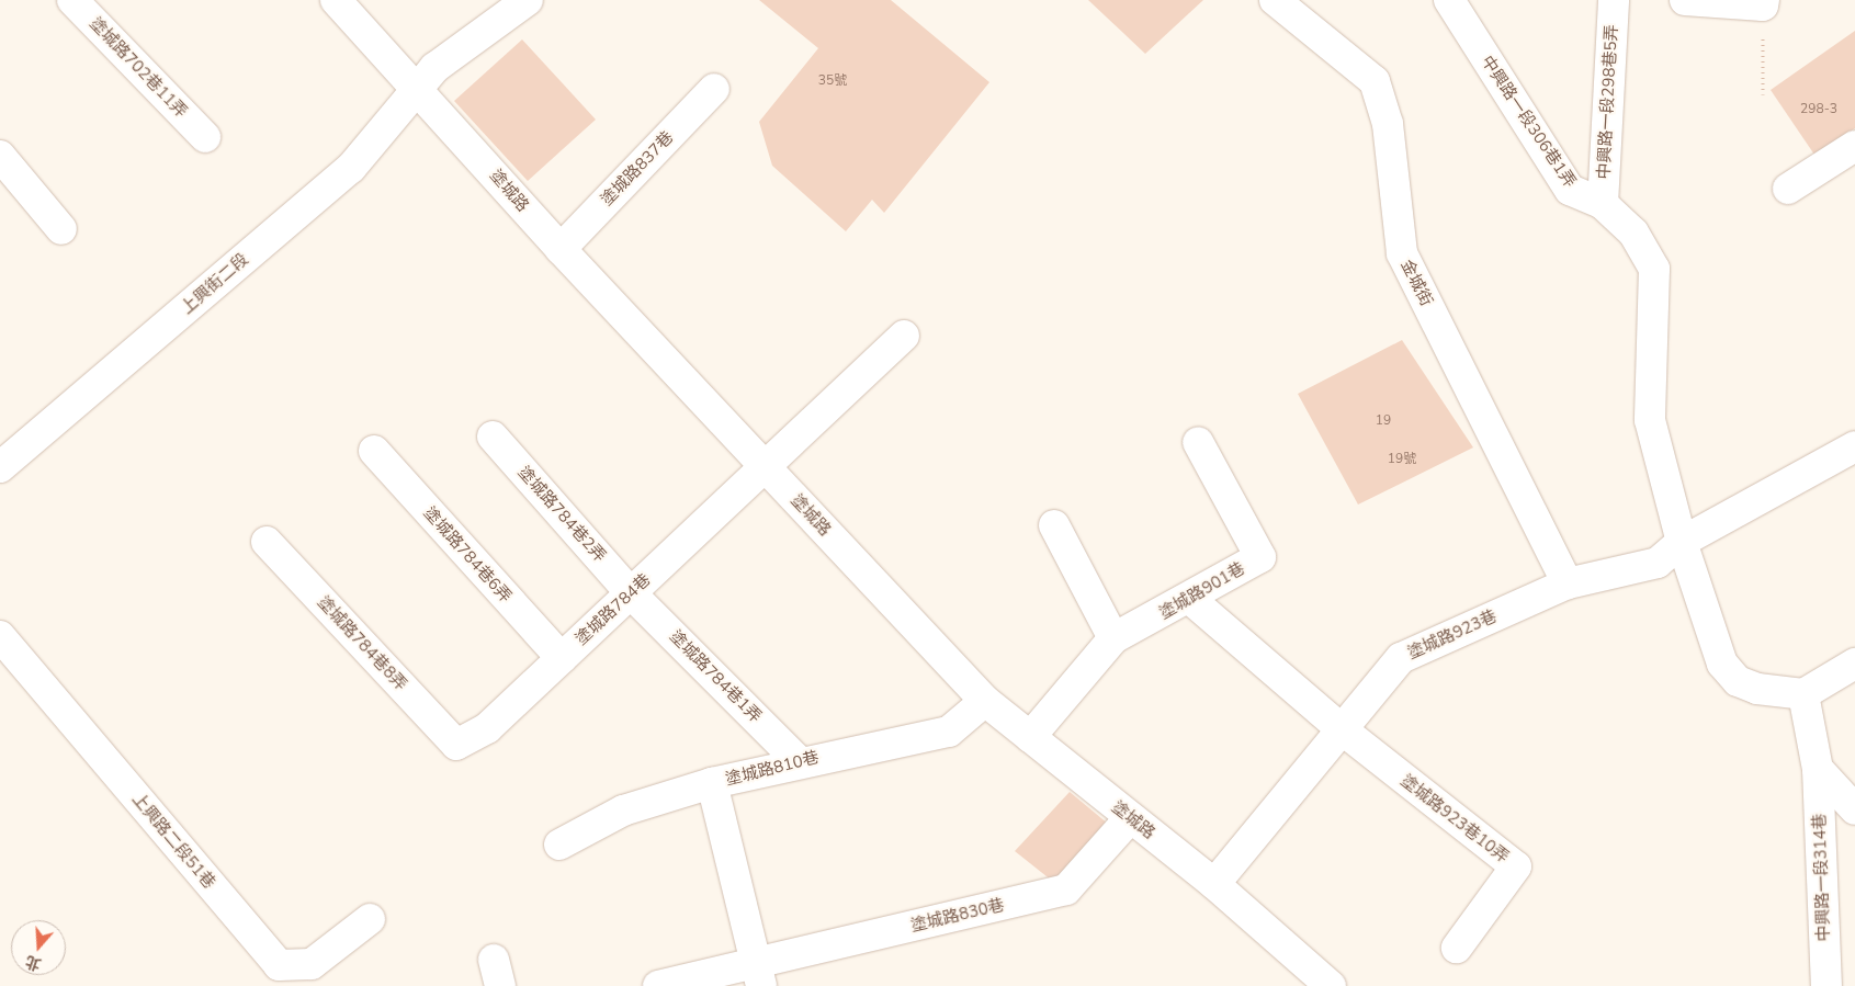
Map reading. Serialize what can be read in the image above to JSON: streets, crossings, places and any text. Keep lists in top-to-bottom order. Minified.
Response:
{"streets":{"street":["塗城路702巷11弄","中興路一段298巷5弄","中興路一段306巷1弄","塗城路837巷","塗城路","金城街","上興街二段","塗城路784巷2弄","塗城路784巷6弄","塗城路901巷","塗城路784巷","塗城路923巷","塗城路784巷8弄","塗城路784巷1弄","塗城路810巷","塗城路923巷10弄","上興路二段51巷","中興路一段314巷","塗城路830巷"]},"crossings":[["中興路一段298巷5弄","中興路一段306巷1弄"],["中興路一段306巷1弄","塗城路923巷"],["中興路一段306巷1弄","中興路一段314巷"],["塗城路837巷","塗城路"],["塗城路","上興街二段"],["塗城路","塗城路901巷"],["塗城路","塗城路784巷"],["塗城路","塗城路923巷"],["塗城路","塗城路810巷"],["塗城路","塗城路830巷"],["金城街","塗城路923巷"],["塗城路784巷2弄","塗城路784巷"],["塗城路784巷2弄","塗城路784巷1弄"],["塗城路784巷6弄","塗城路784巷"],["塗城路784巷","塗城路784巷8弄"],["塗城路784巷","塗城路784巷1弄"],["塗城路923巷","塗城路923巷10弄"],["塗城路784巷1弄","塗城路810巷"]],"house_numbers":["35號","298-3","19","19號"],"north":"bottom"}
